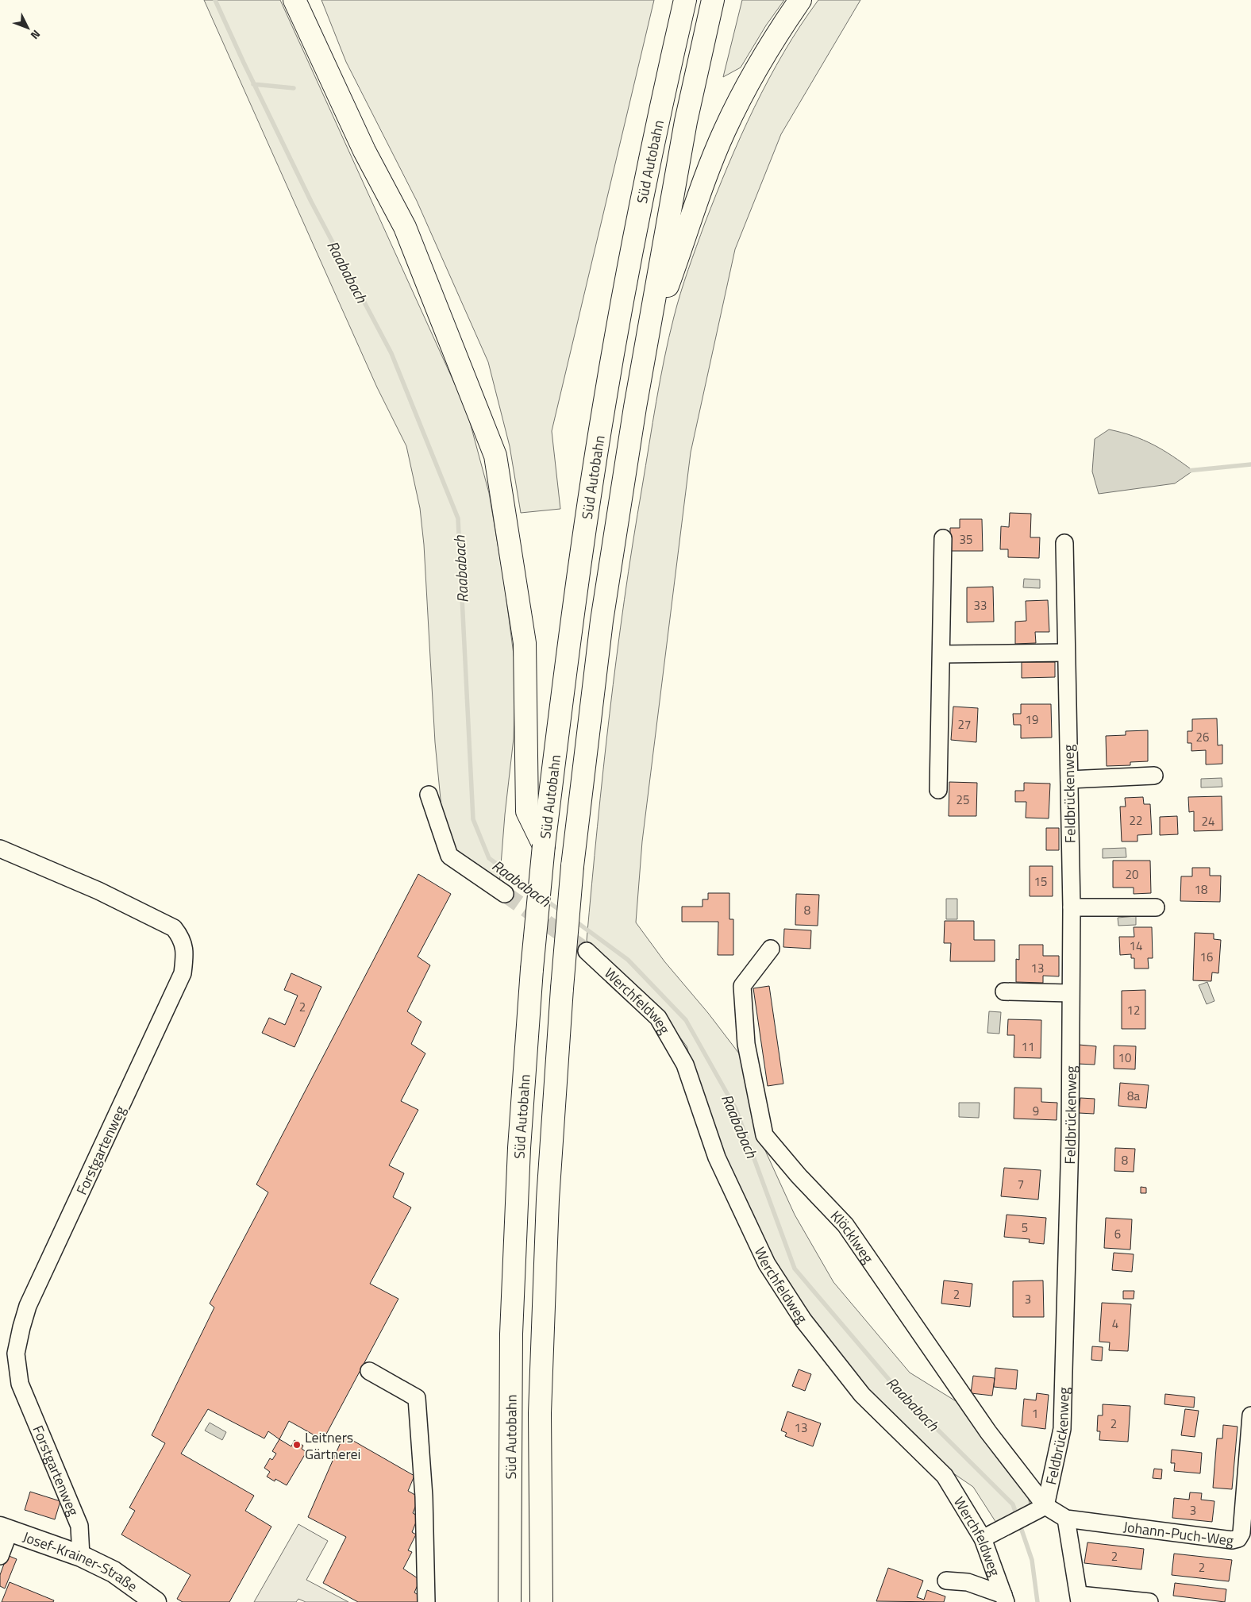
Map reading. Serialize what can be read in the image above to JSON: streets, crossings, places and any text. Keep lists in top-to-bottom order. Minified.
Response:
{"streets":{"highway":["Süd Autobahn"],"main road":["Josef-Krainer-Straße"],"street":["Feldbrückenweg","Werchfeldweg","Forstgartenweg","Klöcklweg","Johann-Puch-Weg"]},"crossings":[["Feldbrückenweg","Klöcklweg"],["Feldbrückenweg","Johann-Puch-Weg"],["Forstgartenweg","Josef-Krainer-Straße"],["Klöcklweg","Johann-Puch-Weg"]],"water":["Raababach"],"places":["Leitners Gärtnerei"],"house_numbers":["35","33","19","27","26","25","22","24","20","15","18","8","14","16","13","2","12","11","10","8a","9","8","7","5","6","2","3","4","1","2","13","3","2","2"],"north":"bottom right"}
